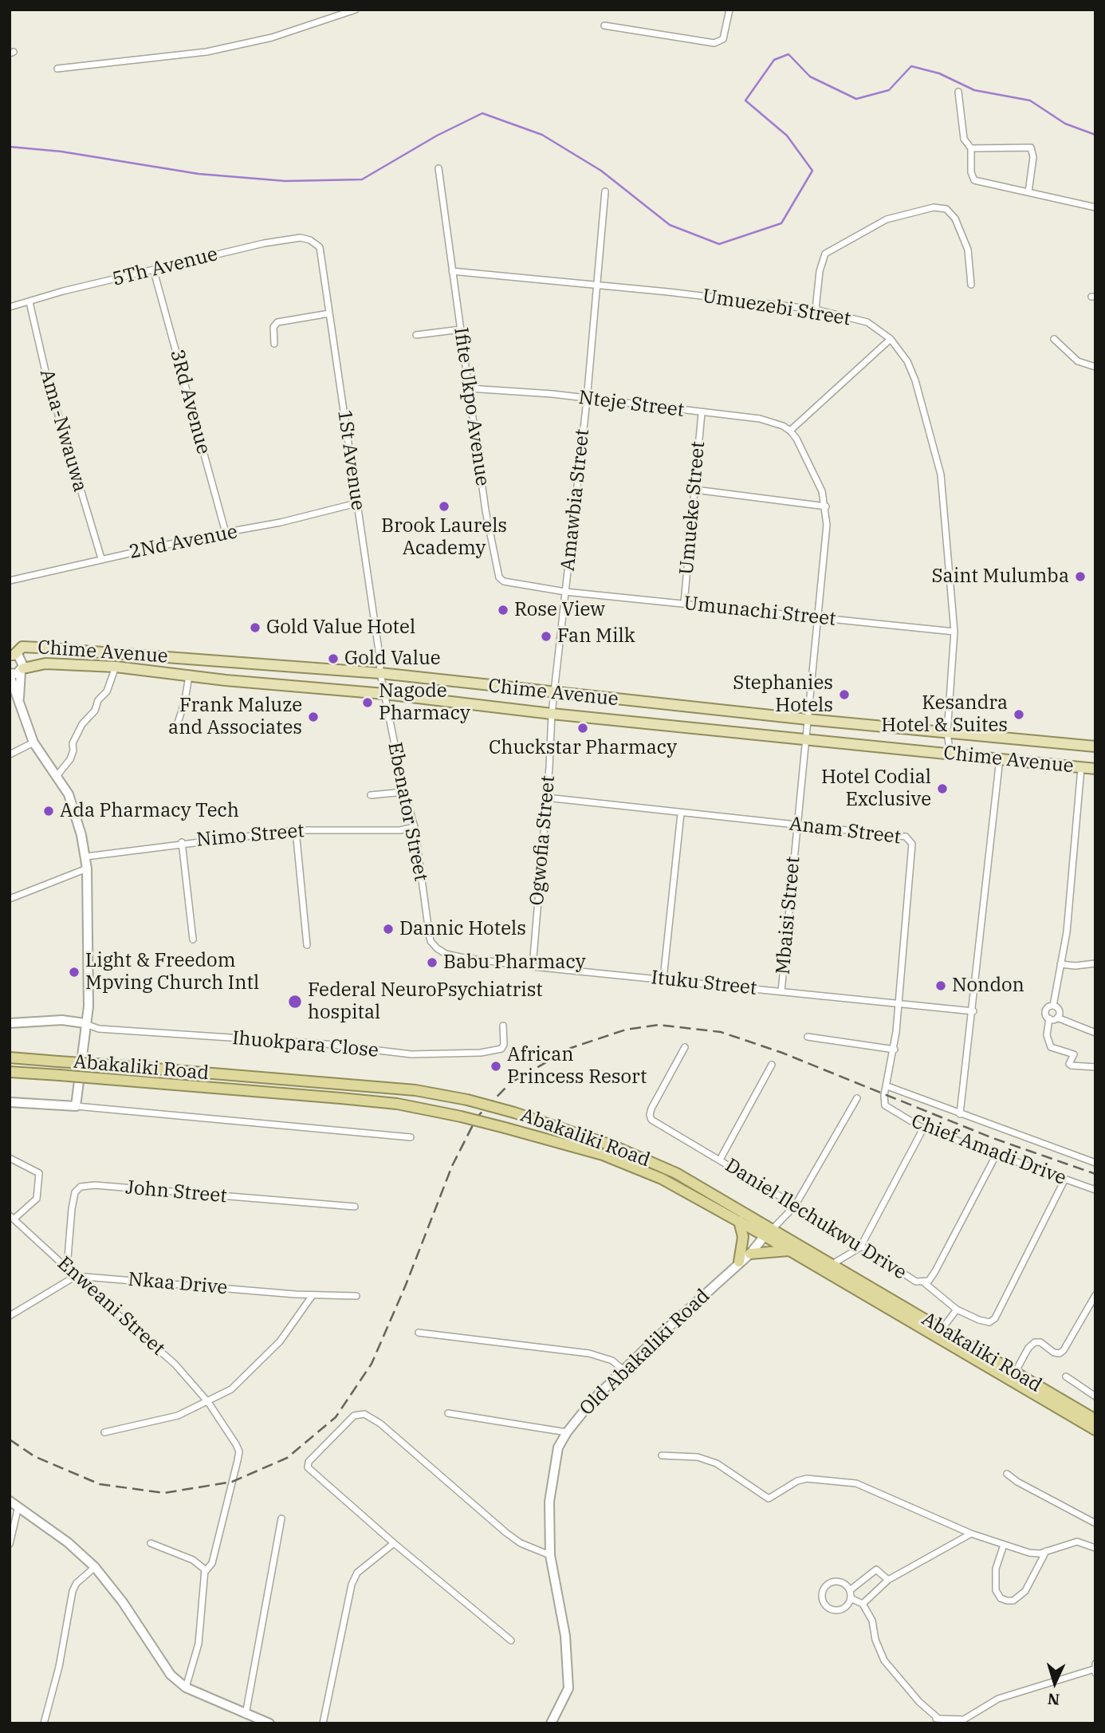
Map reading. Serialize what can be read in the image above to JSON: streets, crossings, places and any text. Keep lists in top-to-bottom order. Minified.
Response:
{"streets":{"highway":["Abakaliki Road"],"main road":["Chime Avenue","Old Abakaliki Road"],"street":["5Th Avenue","Umuezebi Street","3Rd Avenue","Nteje Street","Ifite Ukpo Avenue","Ama-Nwauwa","1St Avenue","Amawbia Street","Umueke Street","2Nd Avenue","Umunachi Street","Ebenator Street","Anam Street","Nimo Street","Ogwofia Street","Mbaisi Street","Ituku Street","Ihuokpara Close","Chief Amadi Drive","John Street","Daniel Ilechukwu Drive","Nkaa Drive","Enweani Street"]},"crossings":[["5Th Avenue","3Rd Avenue"],["5Th Avenue","Ama-Nwauwa"],["5Th Avenue","1St Avenue"],["Umuezebi Street","Ifite Ukpo Avenue"],["Umuezebi Street","Amawbia Street"],["Umuezebi Street","Umunachi Street"],["Umuezebi Street","Chime Avenue"],["3Rd Avenue","2Nd Avenue"],["Nteje Street","Ifite Ukpo Avenue"],["Nteje Street","Amawbia Street"],["Nteje Street","Umueke Street"],["Ifite Ukpo Avenue","Amawbia Street"],["Ifite Ukpo Avenue","Umunachi Street"],["Ama-Nwauwa","2Nd Avenue"],["1St Avenue","2Nd Avenue"],["1St Avenue","Chime Avenue"],["1St Avenue","Ebenator Street"],["Amawbia Street","Umunachi Street"],["Amawbia Street","Chime Avenue"],["Amawbia Street","Ogwofia Street"],["Umueke Street","Umunachi Street"],["Chime Avenue","Ebenator Street"],["Chime Avenue","Ogwofia Street"],["Chime Avenue","Mbaisi Street"],["Ebenator Street","Nimo Street"],["Ebenator Street","Ituku Street"],["Anam Street","Ogwofia Street"],["Anam Street","Mbaisi Street"],["Anam Street","Ituku Street"],["Anam Street","Chief Amadi Drive"],["Ogwofia Street","Ituku Street"],["Mbaisi Street","Ituku Street"],["Abakaliki Road","Old Abakaliki Road"],["Chief Amadi Drive","Daniel Ilechukwu Drive"],["John Street","Enweani Street"],["Nkaa Drive","Enweani Street"]],"places":["Brook Laurels Academy","Saint Mulumba","Rose View","Gold Value Hotel","Fan Milk","Gold Value","Stephanies Hotels","Nagode Pharmacy","Kesandra Hotel & Suites","Frank Maluze and Associates","Chuckstar Pharmacy","Hotel Codial Exclusive","Ada Pharmacy Tech","Dannic Hotels","Babu Pharmacy","Light & Freedom Mpving Church Intl","Nondon","Federal NeuroPsychiatrist hospital","African Princess Resort"],"north":"bottom"}
